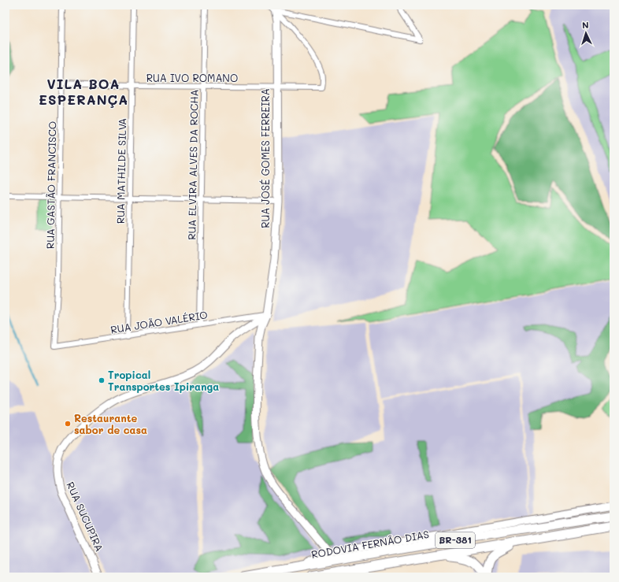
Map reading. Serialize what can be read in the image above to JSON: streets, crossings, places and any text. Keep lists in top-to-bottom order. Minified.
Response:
{"streets":{"highway":["BR-381","RODOVIA FERNÃO DIAS"],"street":["RUA IVO ROMANO","RUA JOSÉ GOMES FERREIRA","RUA ELVIRA ALVES DA ROCHA","RUA MATHILDE SILVA","RUA GASTÃO FRANCISCO","RUA JOÃO VALÉRIO","RUA SUCUPIRA"]},"crossings":[["RUA IVO ROMANO","RUA JOSÉ GOMES FERREIRA"],["RUA IVO ROMANO","RUA ELVIRA ALVES DA ROCHA"],["RUA IVO ROMANO","RUA MATHILDE SILVA"],["RUA IVO ROMANO","RUA GASTÃO FRANCISCO"],["RUA JOSÉ GOMES FERREIRA","RUA JOÃO VALÉRIO"],["RUA JOSÉ GOMES FERREIRA","RUA SUCUPIRA"],["RUA JOSÉ GOMES FERREIRA","RODOVIA FERNÃO DIAS"],["RUA ELVIRA ALVES DA ROCHA","RUA JOÃO VALÉRIO"],["RUA MATHILDE SILVA","RUA JOÃO VALÉRIO"],["RUA GASTÃO FRANCISCO","RUA JOÃO VALÉRIO"],["RUA JOÃO VALÉRIO","RUA SUCUPIRA"],["BR-381","RODOVIA FERNÃO DIAS"]],"districts":["VILA BOA ESPERANÇA"],"places":["Tropical Transportes Ipiranga","Restaurante sabor de casa"],"north":"top"}
